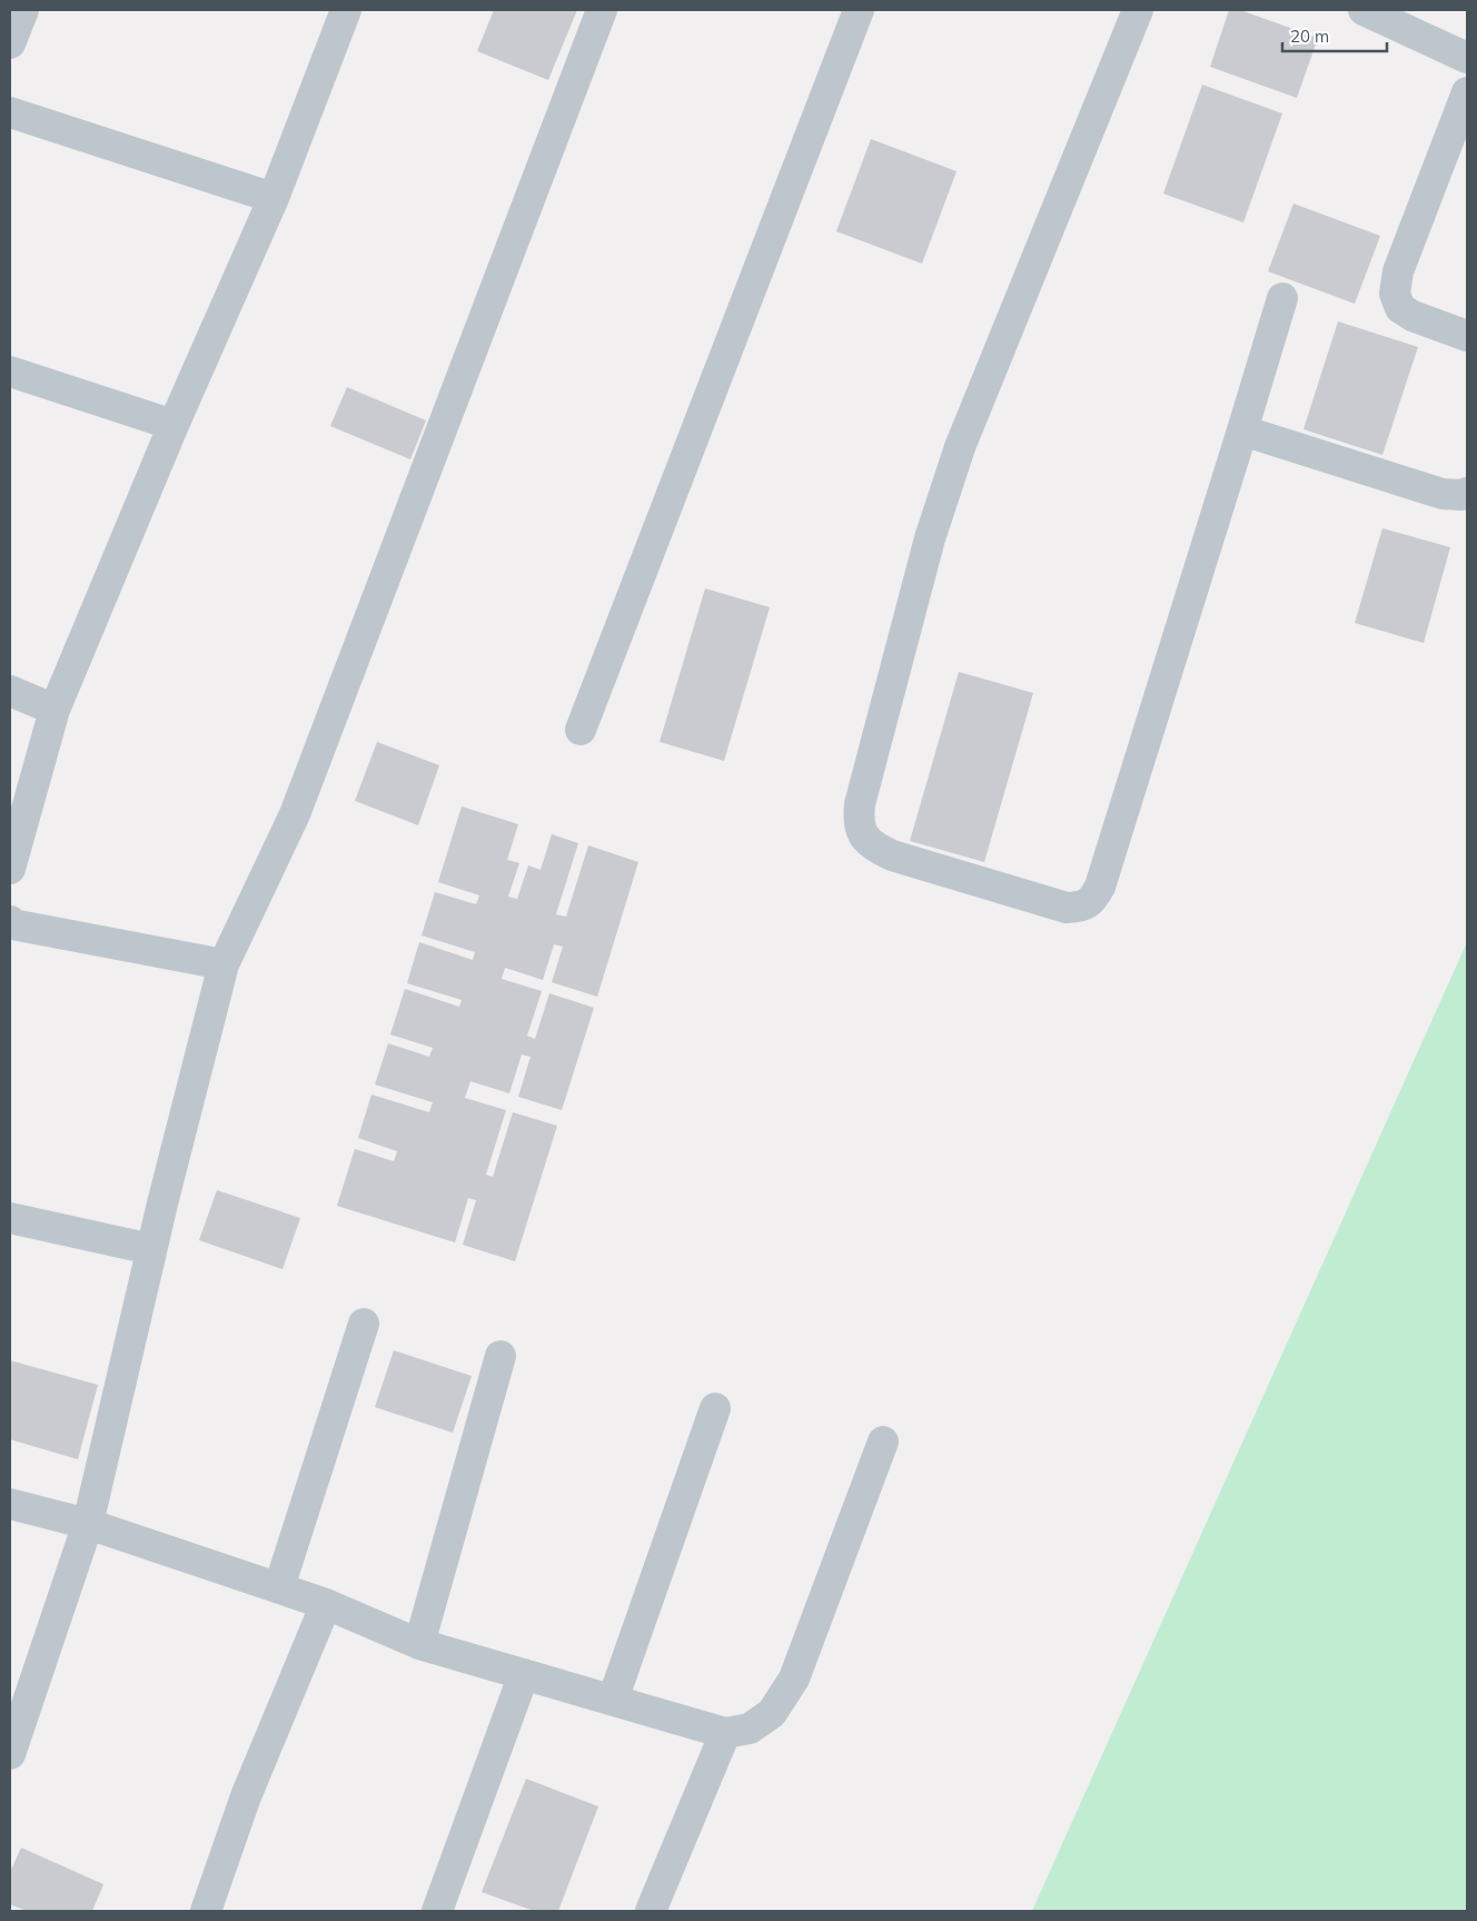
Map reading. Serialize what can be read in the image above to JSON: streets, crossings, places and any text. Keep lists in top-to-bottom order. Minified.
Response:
{"scale_bar":"20 m"}
